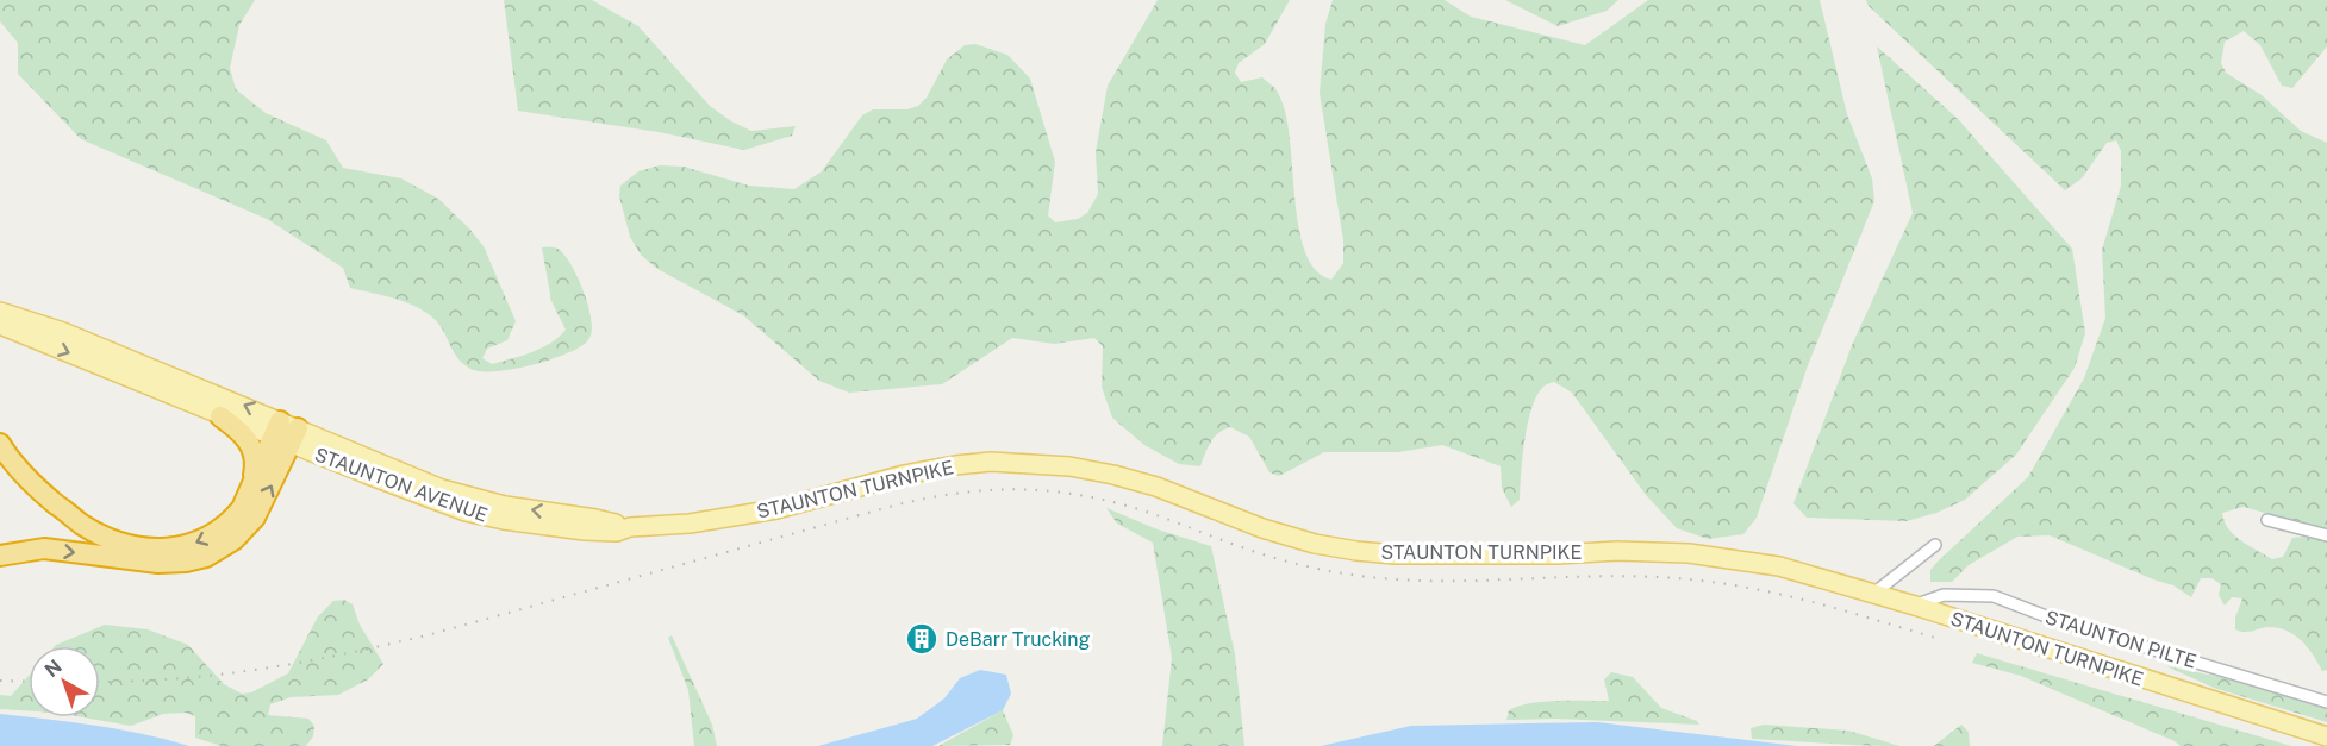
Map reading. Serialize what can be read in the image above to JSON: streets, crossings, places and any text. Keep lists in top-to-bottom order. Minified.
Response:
{"streets":{"main road":["STAUNTON AVENUE","STAUNTON TURNPIKE"],"street":["STAUNTON PILTE"]},"crossings":[["STAUNTON AVENUE","STAUNTON TURNPIKE"],["STAUNTON TURNPIKE","STAUNTON PILTE"]],"places":{"building":["DeBarr Trucking"]},"north":"top left"}
